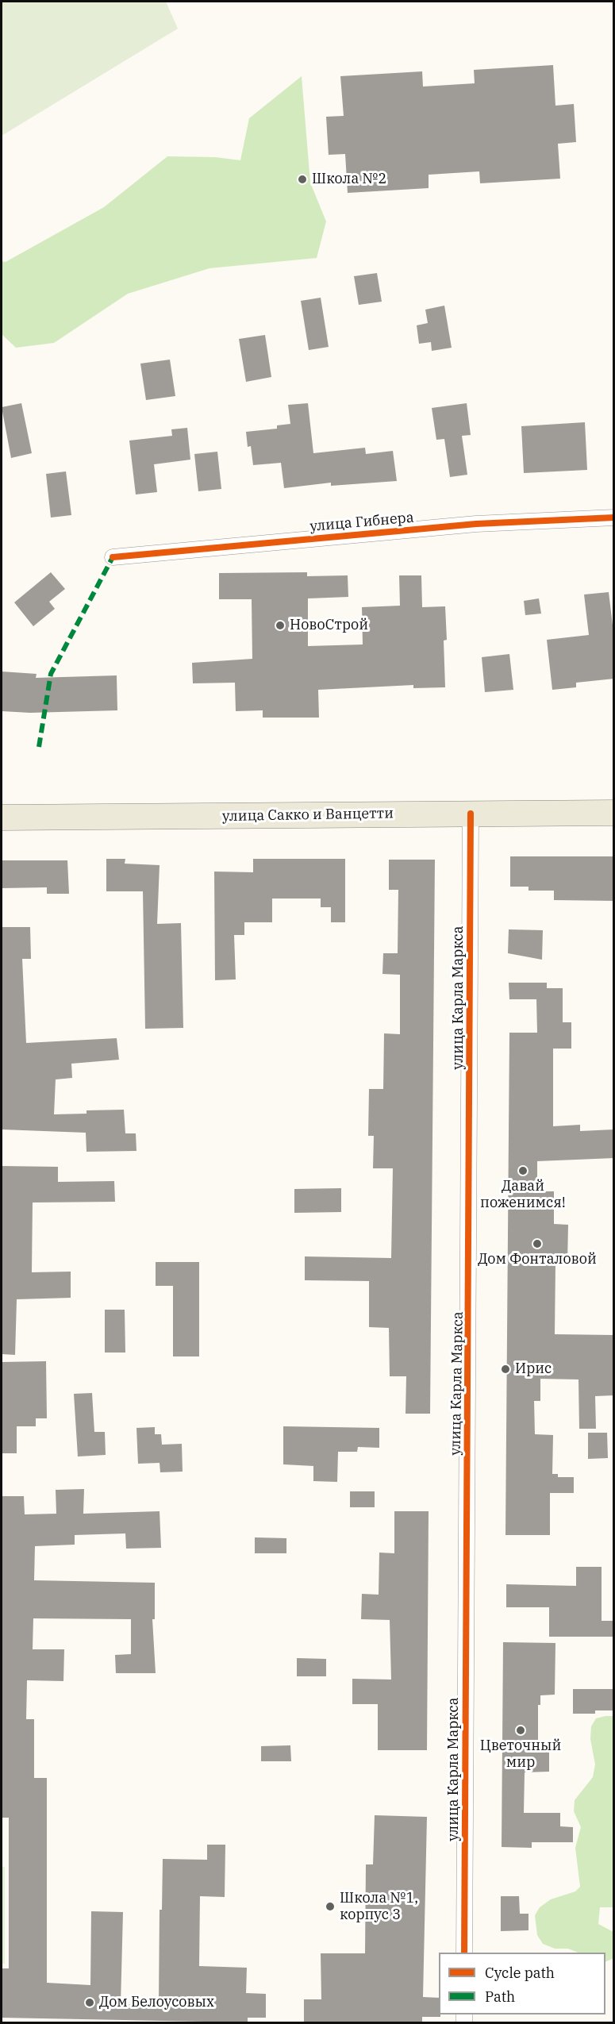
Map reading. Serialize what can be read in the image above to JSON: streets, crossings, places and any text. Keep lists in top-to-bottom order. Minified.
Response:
{"streets":{"main road":["улица Сакко и Ванцетти"],"street":["улица Гибнера","улица Карла Маркса"]},"crossings":[["улица Сакко и Ванцетти","улица Карла Маркса"]],"places":["Школа №2","НовоСтрой","Давай поженимся!","Дом Фонталовой","Ирис","Цветочный мир","Школа №1, корпус 3","Дом Белоусовых"],"legend":["Cycle path","Path"]}
